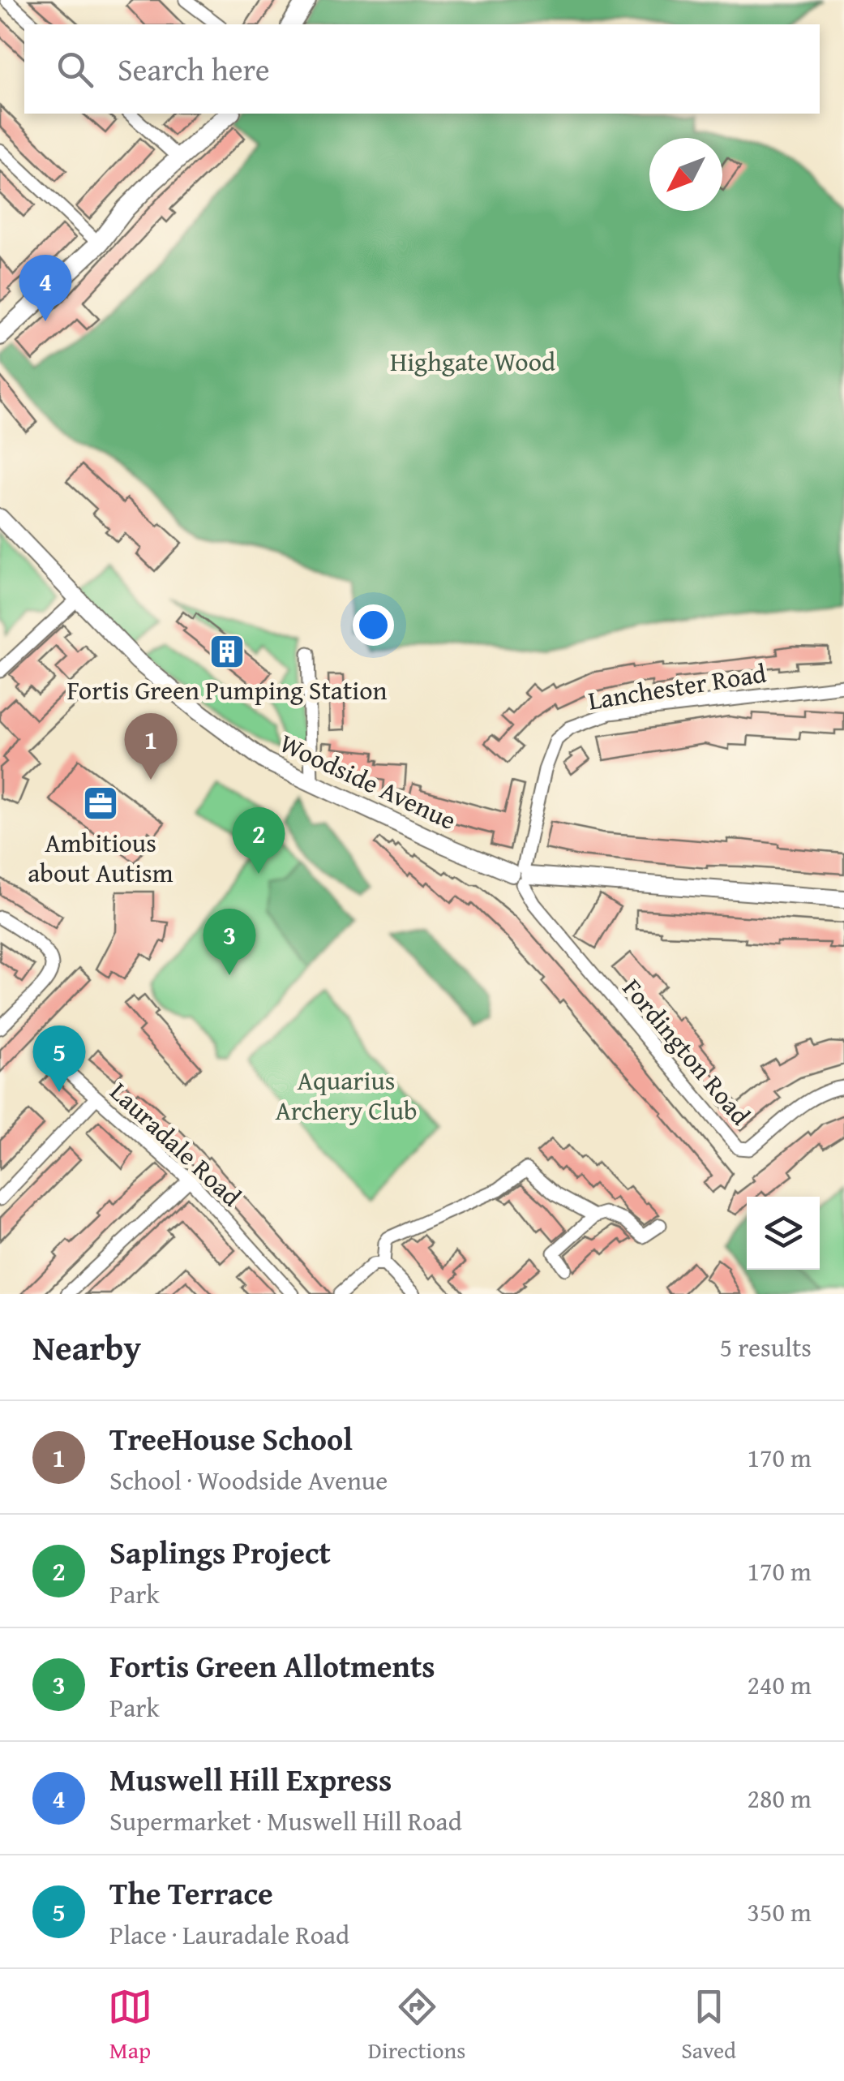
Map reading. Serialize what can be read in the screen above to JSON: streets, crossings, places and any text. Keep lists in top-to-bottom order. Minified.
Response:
{"streets":{"street":["Lanchester Road","Woodside Avenue","Fordington Road","Lauradale Road"]},"crossings":[["Lanchester Road","Woodside Avenue"],["Lanchester Road","Fordington Road"],["Woodside Avenue","Fordington Road"]],"parks":["Highgate Wood","Aquarius Archery Club"],"places":{"building":["Fortis Green Pumping Station"],"office":["Ambitious about Autism"]},"north":"bottom left","page":{"search":"Search here","pins":["4","1","2","3","5"],"heading":["Nearby","5 results"],"list":[{"mark":"1","name":"TreeHouse School","note":"School · Woodside Avenue","value":"170 m"},{"mark":"2","name":"Saplings Project","note":"Park","value":"170 m"},{"mark":"3","name":"Fortis Green Allotments","note":"Park","value":"240 m"},{"mark":"4","name":"Muswell Hill Express","note":"Supermarket · Muswell Hill Road","value":"280 m"},{"mark":"5","name":"The Terrace","note":"Place · Lauradale Road","value":"350 m"}],"nav":["Map","Directions","Saved"]}}
